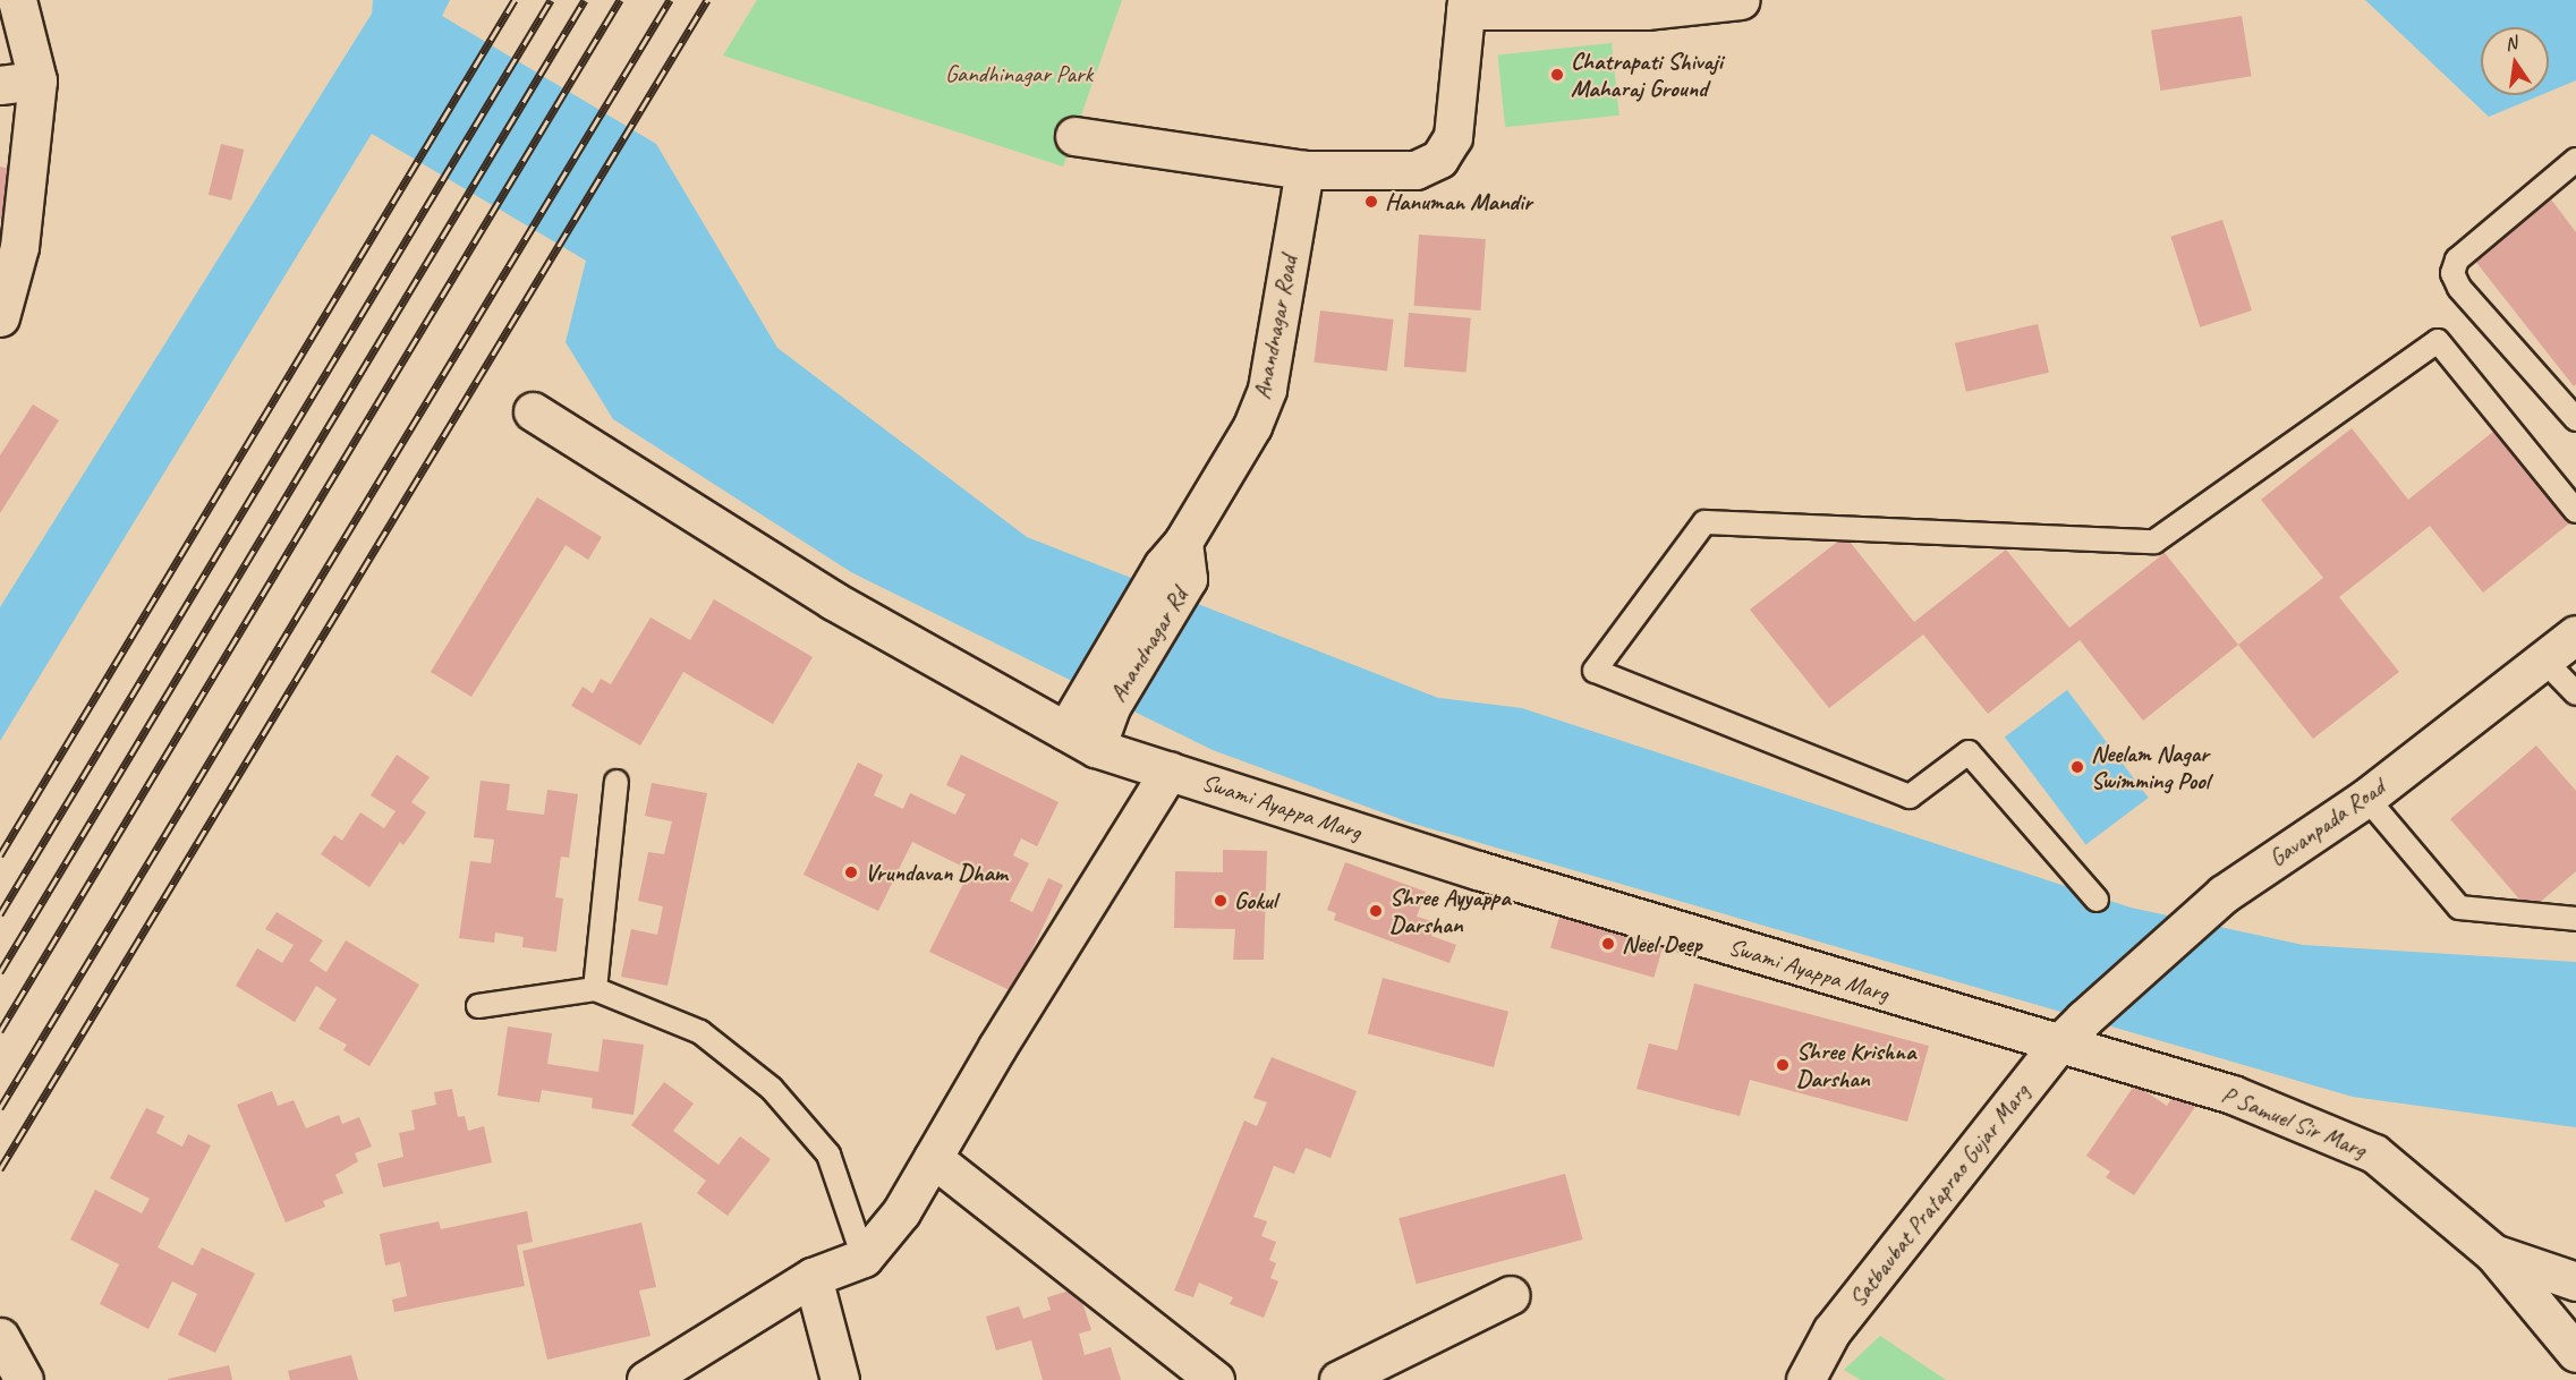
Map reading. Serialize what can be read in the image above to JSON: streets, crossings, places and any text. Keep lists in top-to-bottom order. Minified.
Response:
{"streets":{"street":["Anandnagar Road","Anandnagar Rd","Swami Ayappa Marg","Gavanpada Road","P Samuel Sir Marg","Satbaubat Prataprao Gujar Marg"]},"crossings":[["Anandnagar Road","Anandnagar Rd"],["Anandnagar Rd","Swami Ayappa Marg"],["Swami Ayappa Marg","P Samuel Sir Marg"],["Swami Ayappa Marg","Satbaubat Prataprao Gujar Marg"],["Gavanpada Road","Satbaubat Prataprao Gujar Marg"],["P Samuel Sir Marg","Satbaubat Prataprao Gujar Marg"]],"parks":["Gandhinagar Park"],"places":["Chatrapati Shivaji Maharaj Ground","Hanuman Mandir","Neelam Nagar Swimming Pool","Vrundavan Dham","Gokul","Shree Ayyappa Darshan","Neel Deep","Shree Krishna Darshan"],"north":"top"}
